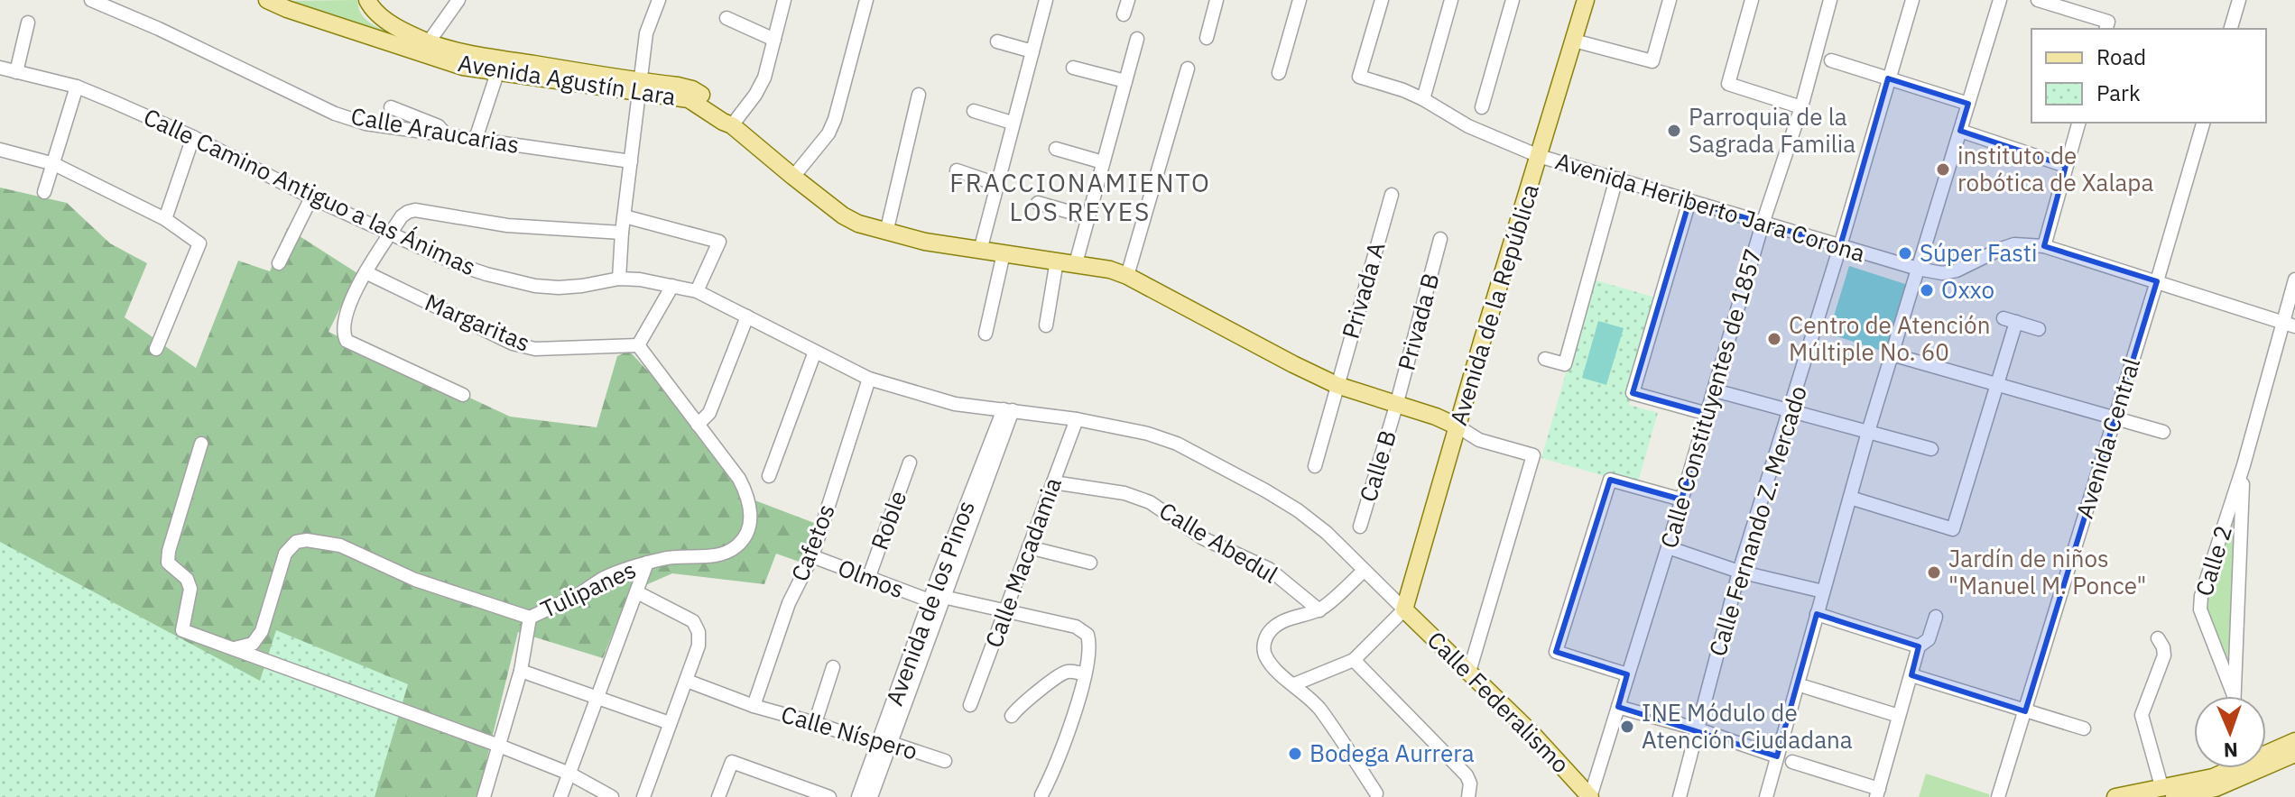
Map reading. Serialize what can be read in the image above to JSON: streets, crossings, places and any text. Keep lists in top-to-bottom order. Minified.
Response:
{"streets":{"main road":["Avenida Agustín Lara","Avenida de la República","Calle Federalismo"],"street":["Calle Araucarias","Calle Camino Antiguo a las Ánimas","Avenida Heriberto Jara Corona","Privada A","Privada B","Margaritas","Calle Constituyentes de 1857","Avenida Central","Calle B","Roble","Calle Fernando Z. Mercado","Cafetos","Calle Abedul","Calle 2","Calle Macadamia","Olmos","Tulipanes","Avenida de los Pinos","Calle Níspero"]},"crossings":[["Avenida Agustín Lara","Privada A"],["Avenida Agustín Lara","Avenida de la República"],["Avenida Agustín Lara","Privada B"],["Avenida Agustín Lara","Calle B"],["Calle Camino Antiguo a las Ánimas","Avenida de la República"],["Calle Camino Antiguo a las Ánimas","Cafetos"],["Calle Camino Antiguo a las Ánimas","Calle Macadamia"],["Calle Camino Antiguo a las Ánimas","Avenida de los Pinos"],["Calle Camino Antiguo a las Ánimas","Calle Federalismo"],["Avenida Heriberto Jara Corona","Avenida de la República"],["Avenida Heriberto Jara Corona","Calle Constituyentes de 1857"],["Avenida Heriberto Jara Corona","Avenida Central"],["Avenida Heriberto Jara Corona","Calle Fernando Z. Mercado"],["Avenida Heriberto Jara Corona","Calle 2"],["Avenida de la República","Calle Federalismo"],["Privada B","Calle B"],["Margaritas","Tulipanes"],["Calle Constituyentes de 1857","Calle Federalismo"],["Roble","Olmos"],["Cafetos","Olmos"],["Cafetos","Calle Níspero"],["Calle Abedul","Calle Macadamia"],["Calle Macadamia","Olmos"],["Olmos","Avenida de los Pinos"],["Avenida de los Pinos","Calle Níspero"]],"districts":["FRACCIONAMIENTO LOS REYES"],"places":["Parroquia de la Sagrada Familia","instituto de robótica de Xalapa","Súper Fasti","Oxxo","Centro de Atención Múltiple No. 60","Jardín de niños \"Manuel M. Ponce\"","INE Módulo de Atención Ciudadana","Bodega Aurrera"],"legend":["Road","Park"],"north":"bottom"}
